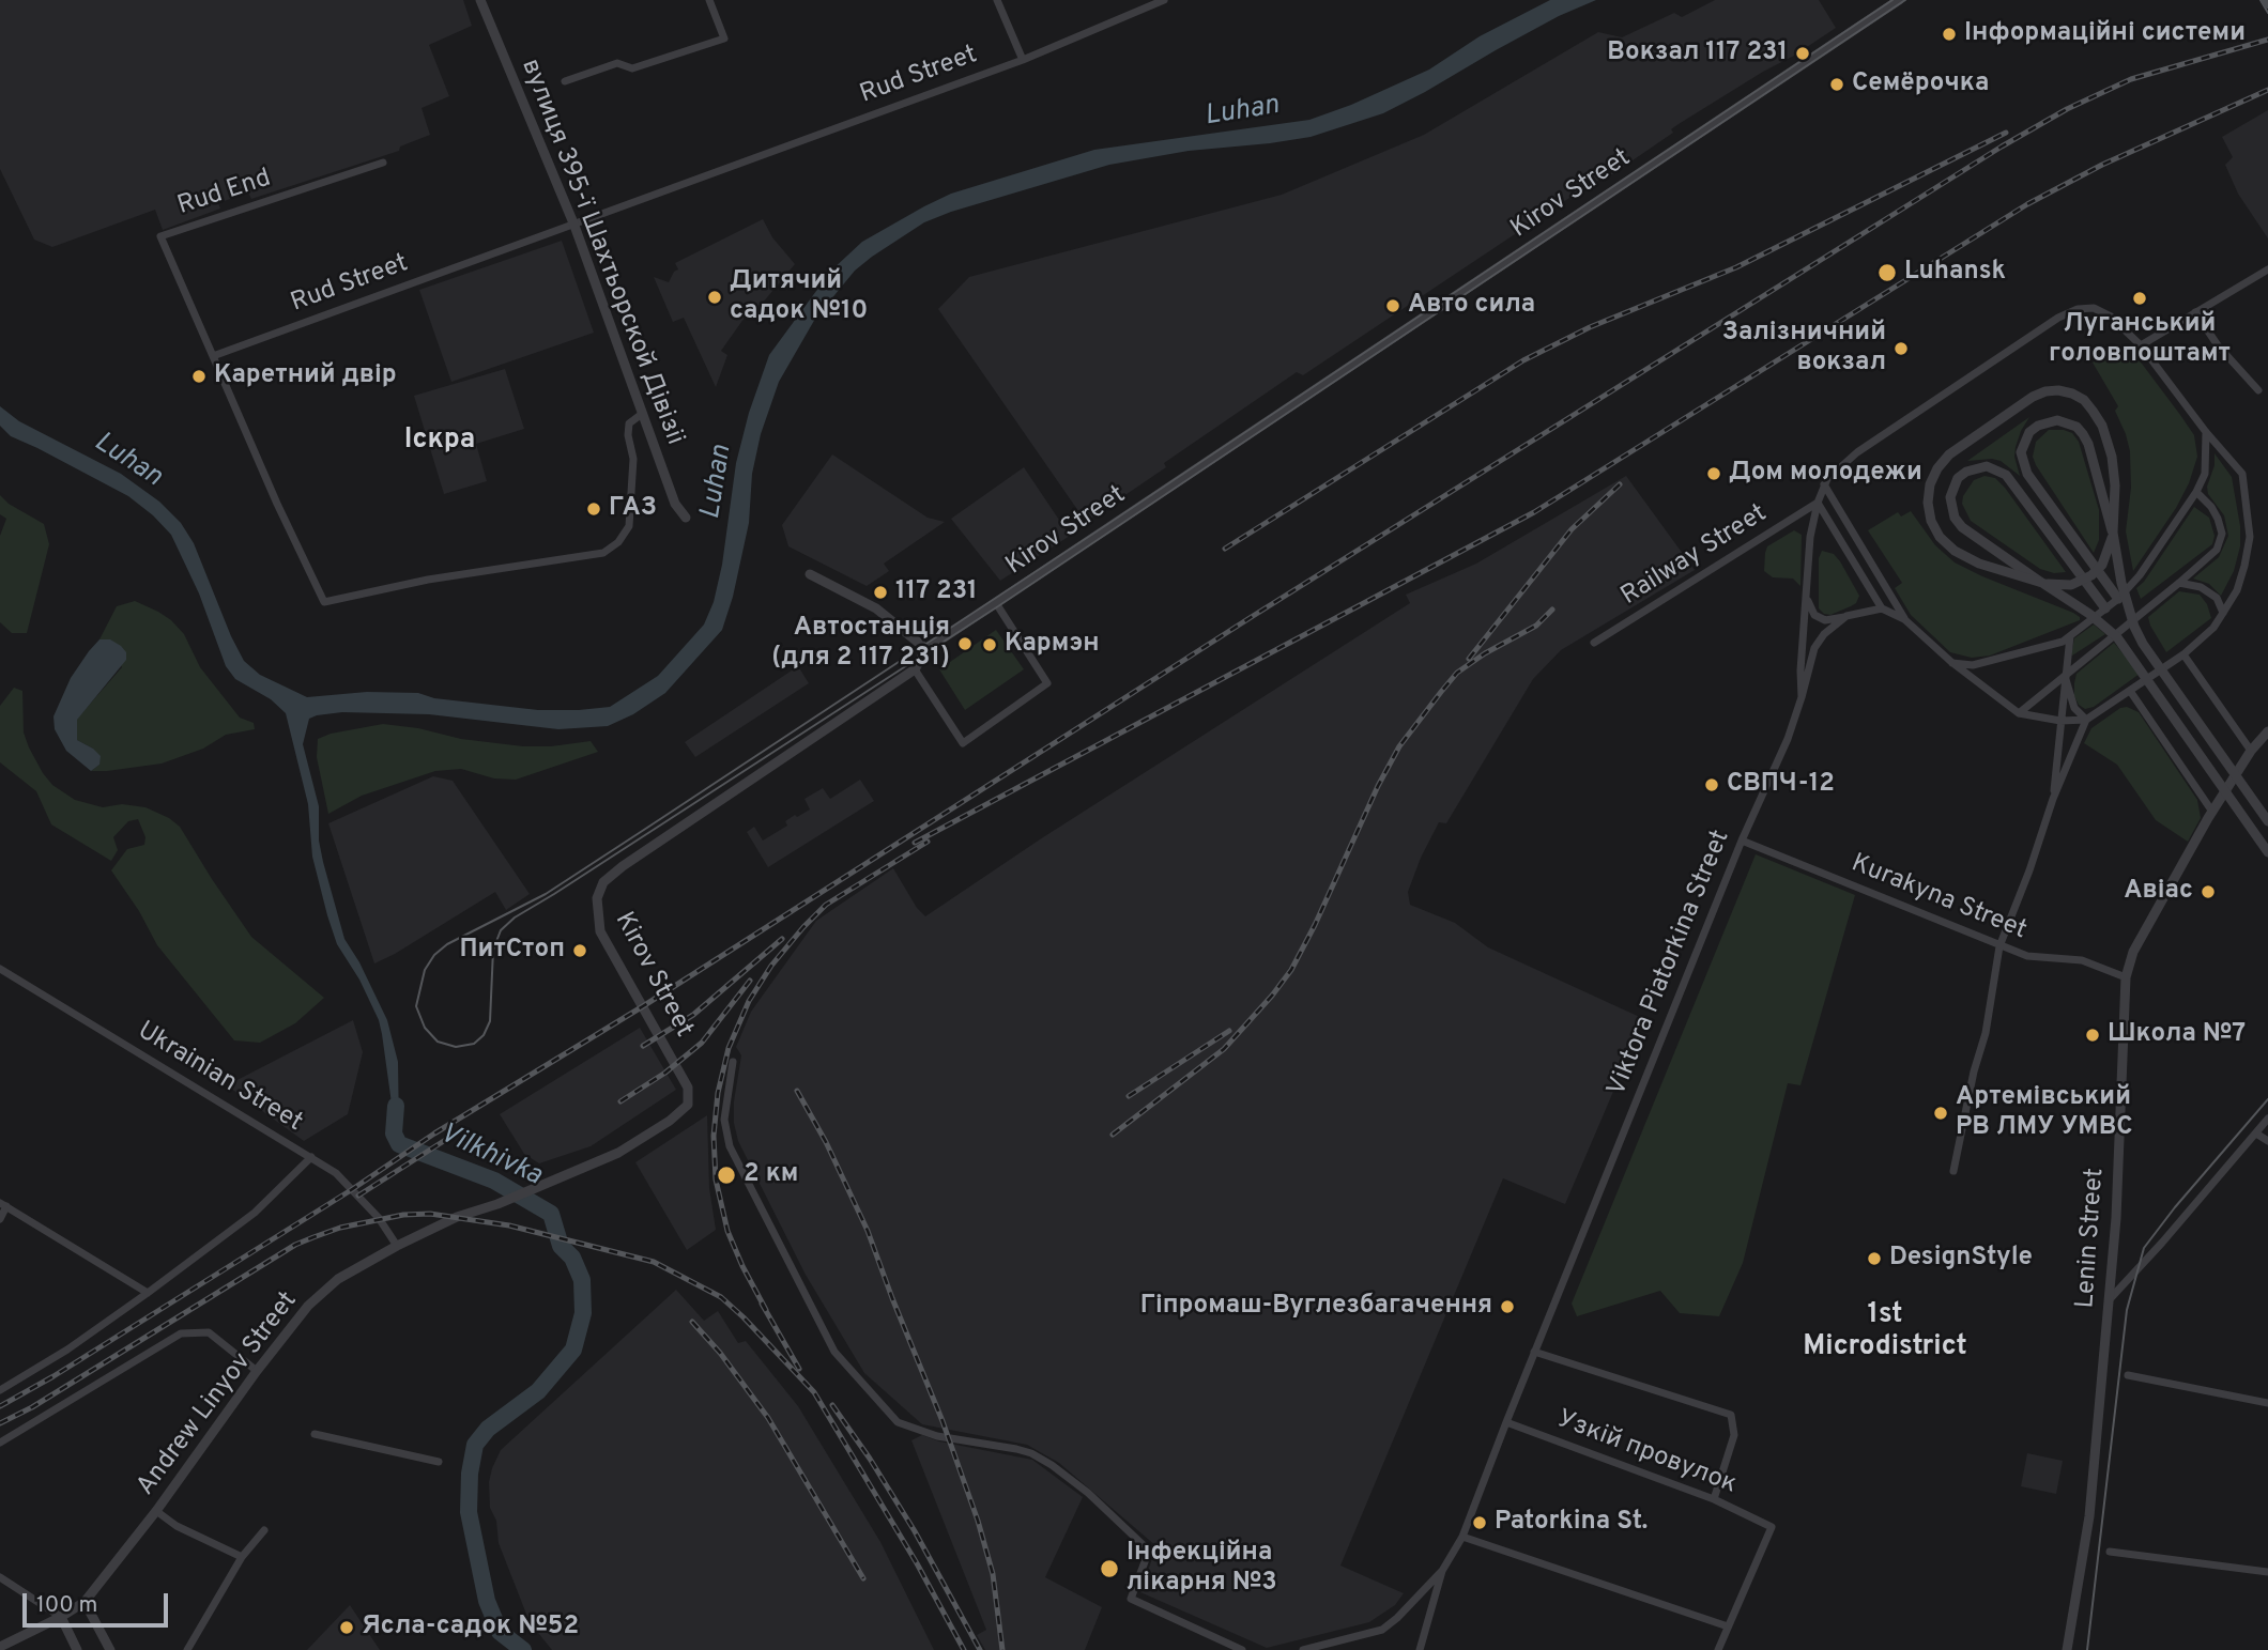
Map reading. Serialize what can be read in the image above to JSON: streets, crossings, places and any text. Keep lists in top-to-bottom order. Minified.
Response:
{"streets":{"street":["Rud Street","Rud End","Kirov Street","вулиця 395-ї Шахтьорской Дівізіі","Railway Street","Kurakyna Street","Viktora Piatorkina Street","Ukrainian Street","Lenin Street","Andrew Linyov Street","Узкій провулок"]},"crossings":[["Rud Street","Rud End"],["Rud Street","вулиця 395-ї Шахтьорской Дівізіі"],["Kirov Street","Andrew Linyov Street"],["Railway Street","Viktora Piatorkina Street"],["Kurakyna Street","Viktora Piatorkina Street"],["Kurakyna Street","Lenin Street"],["Viktora Piatorkina Street","Узкій провулок"],["Ukrainian Street","Andrew Linyov Street"]],"districts":["Іскра","1st Microdistrict"],"water":["Luhan","Vilkhivka"],"places":["Інформаційні системи","Вокзал 117 231","Семёрочка","Luhansk","Дитячий садок №10","Луганський головпоштамт","Авто сила","Залізничний вокзал","Каретний двір","Дом молодежи","ГАЗ","117 231","Автостанція (для 2 117 231)","Кармэн","СВПЧ-12","Авіас","ПитСтоп","Школа №7","Артемівський РВ ЛМУ УМВС","2 км","DesignStyle","Гіпромаш-Вуглезбагачення","Patorkina St.","Інфекційна лікарня №3","Ясла-садок №52"],"scale_bar":"100 m"}
